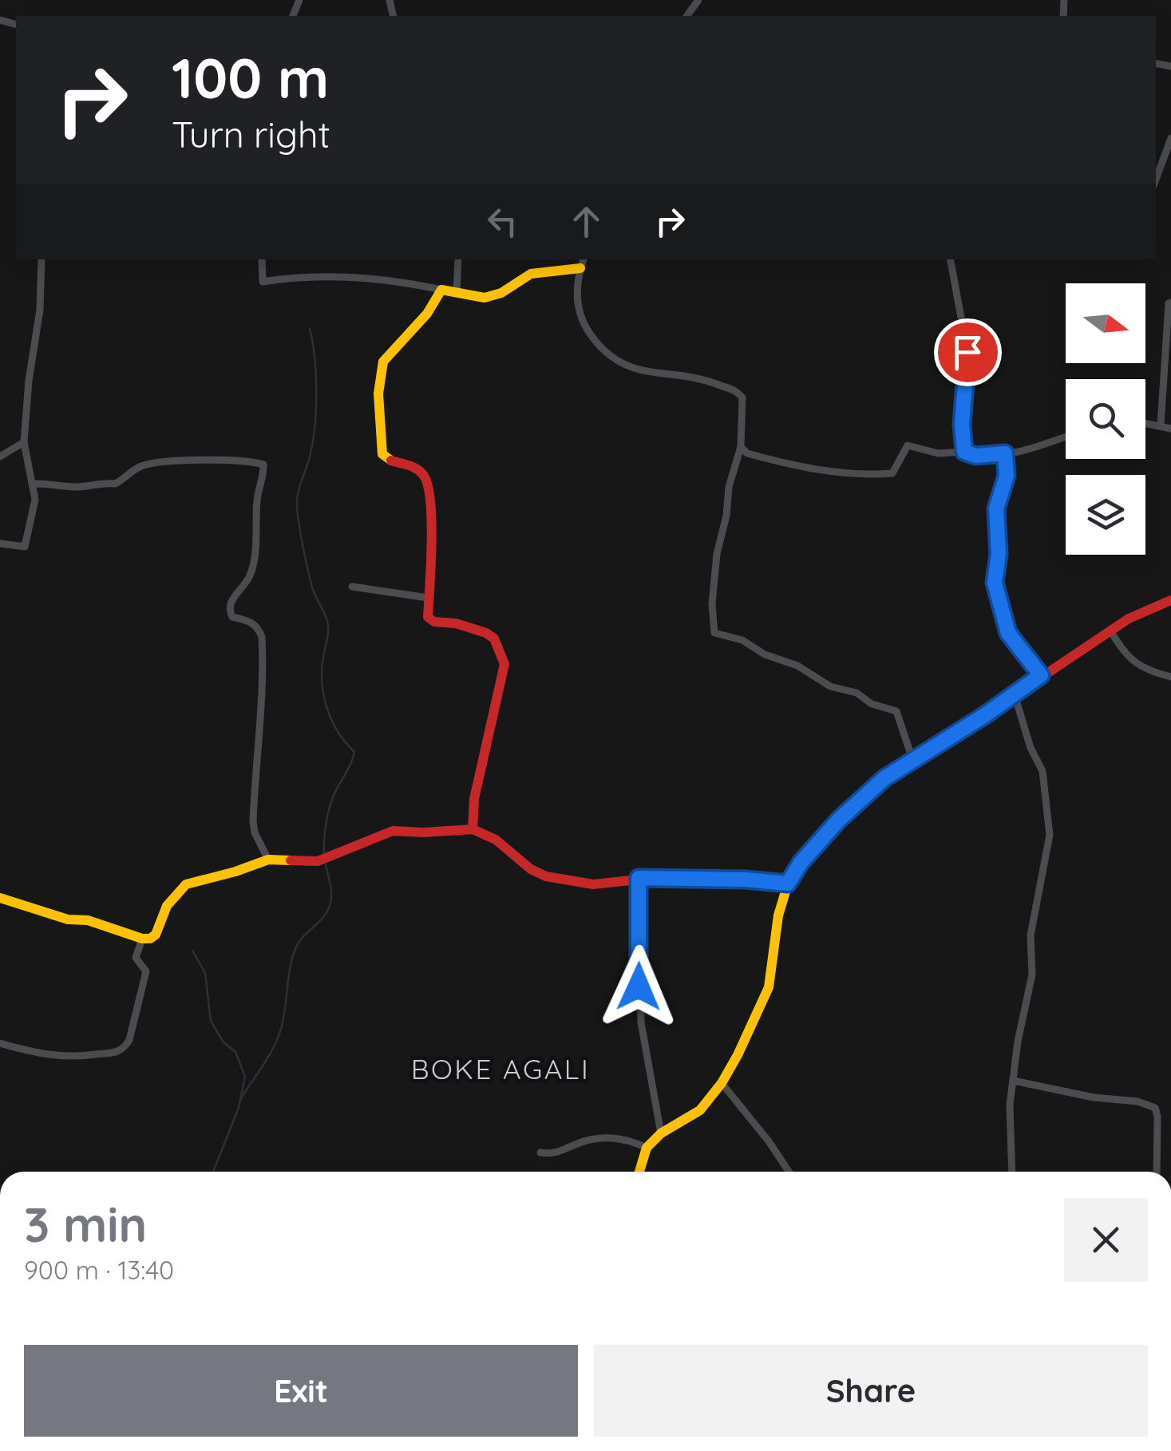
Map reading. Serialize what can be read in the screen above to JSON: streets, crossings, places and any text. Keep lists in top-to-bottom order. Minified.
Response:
{"districts":["BOKE AGALI"],"north":"right","page":{"turn":["100 m","Turn right"],"heading":["3 min","900 m · 13:40"],"buttons":["Exit","Share"]}}
